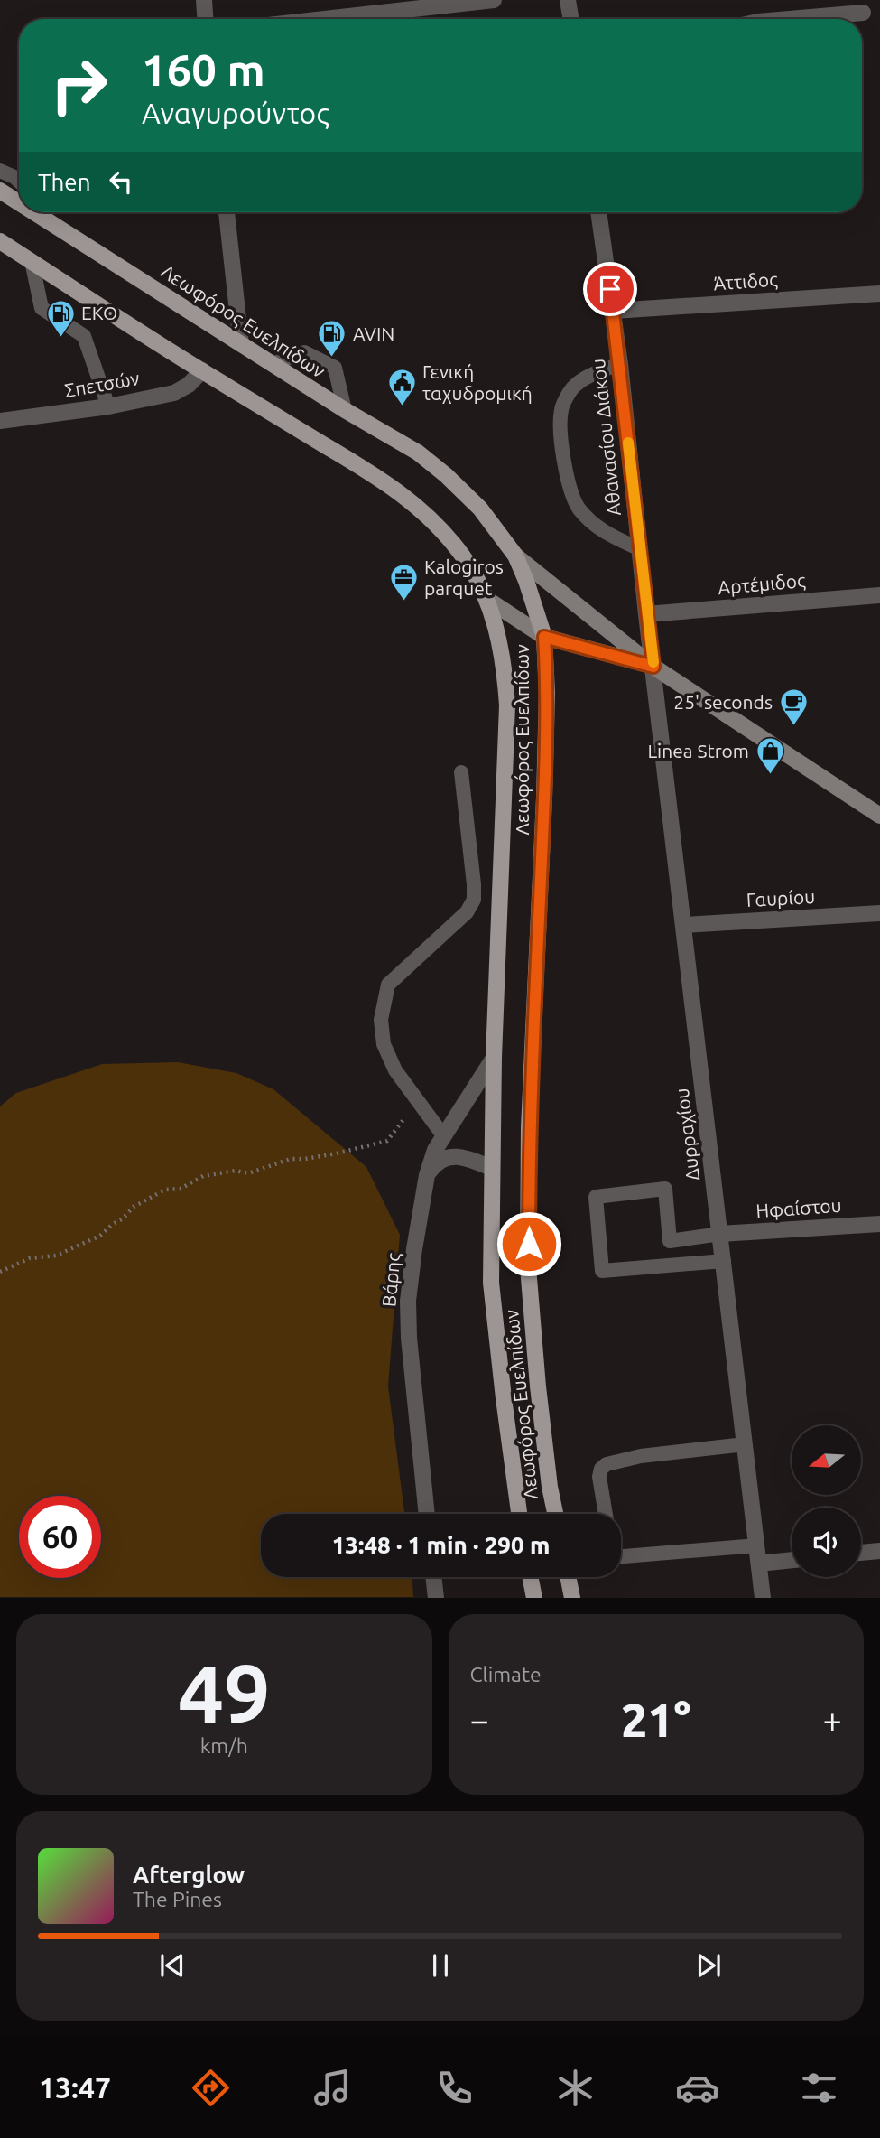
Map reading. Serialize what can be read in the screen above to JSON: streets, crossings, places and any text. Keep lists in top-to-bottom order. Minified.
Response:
{"streets":{"main road":["Λεωφόρος Ευελπίδων"],"street":["Άττιδος","Σπετσών","Αθανασίου Διάκου","Αρτέμιδος","Γαυρίου","Δυρραχίου","Ηφαίστου","Βάρης"]},"crossings":[["Άττιδος","Αθανασίου Διάκου"],["Λεωφόρος Ευελπίδων","Σπετσών"],["Λεωφόρος Ευελπίδων","Βάρης"],["Αθανασίου Διάκου","Αρτέμιδος"],["Αθανασίου Διάκου","Δυρραχίου"],["Γαυρίου","Δυρραχίου"],["Δυρραχίου","Ηφαίστου"]],"places":{"fuel station":["EKO","AVIN"],"public building":["Γενική ταχυδρομική"],"office":["Kalogiros parquet"],"cafe":["25' seconds"],"shop":["Linea Strom"]},"north":"left","page":{"turn":["160 m","Αναγυρούντος"],"then":"Then","limit":"60","trip":"13:48 · 1 min · 290 m","tile":[["49","km/h"],"Climate"],"heat":["−","21°","+"],"song":["Afterglow","The Pines"],"tabs":"13:47"}}
